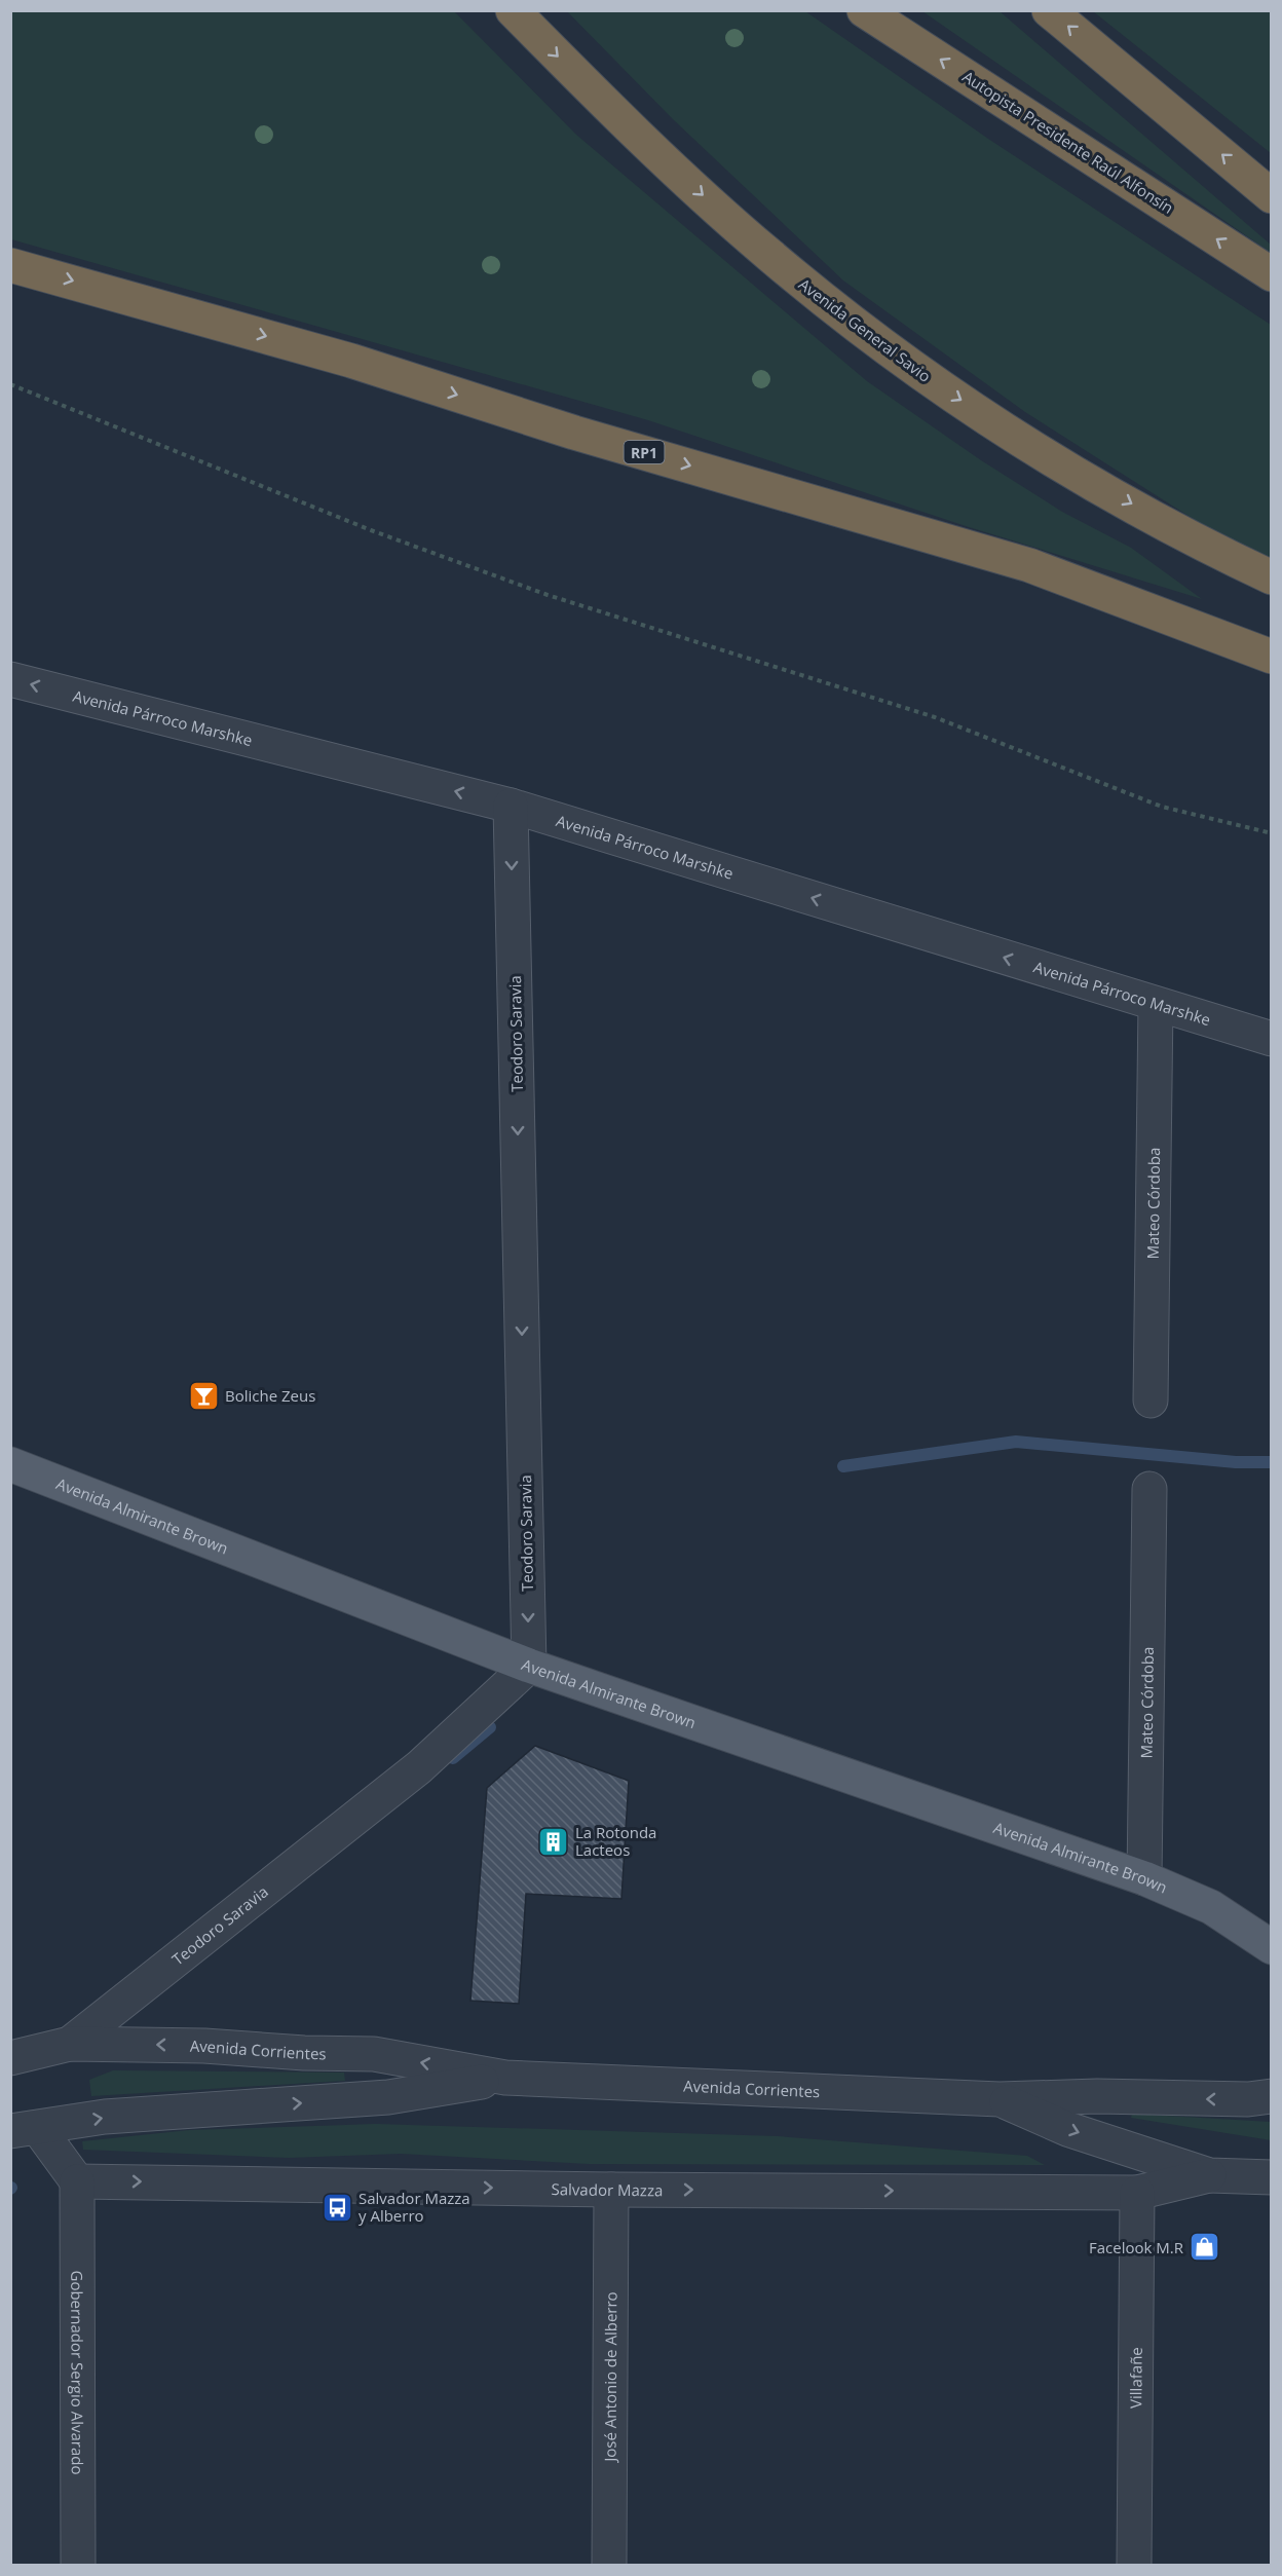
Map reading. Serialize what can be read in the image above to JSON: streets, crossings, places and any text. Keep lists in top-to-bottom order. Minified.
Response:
{"streets":{"highway":["Autopista Presidente Raúl Alfonsín","Avenida General Savio","RP1"],"main road":["Avenida Almirante Brown"],"street":["Avenida Párroco Marshke","Teodoro Saravia","Mateo Córdoba","Avenida Corrientes","Salvador Mazza","Gobernador Sergio Alvarado","José Antonio de Alberro","Villafañe"]},"crossings":[["Avenida Párroco Marshke","Teodoro Saravia"],["Avenida Párroco Marshke","Mateo Córdoba"],["Teodoro Saravia","Avenida Almirante Brown"],["Teodoro Saravia","Avenida Corrientes"],["Mateo Córdoba","Avenida Almirante Brown"],["Avenida Corrientes","Salvador Mazza"],["Salvador Mazza","Gobernador Sergio Alvarado"],["Salvador Mazza","José Antonio de Alberro"],["Salvador Mazza","Villafañe"]],"one_way":["Avenida Párroco Marshke","Teodoro Saravia","Salvador Mazza"],"places":{"bar":["Boliche Zeus"],"building":["La Rotonda Lacteos"],"bus stop":["Salvador Mazza y Alberro"],"shop":["Facelook M.R"]}}
